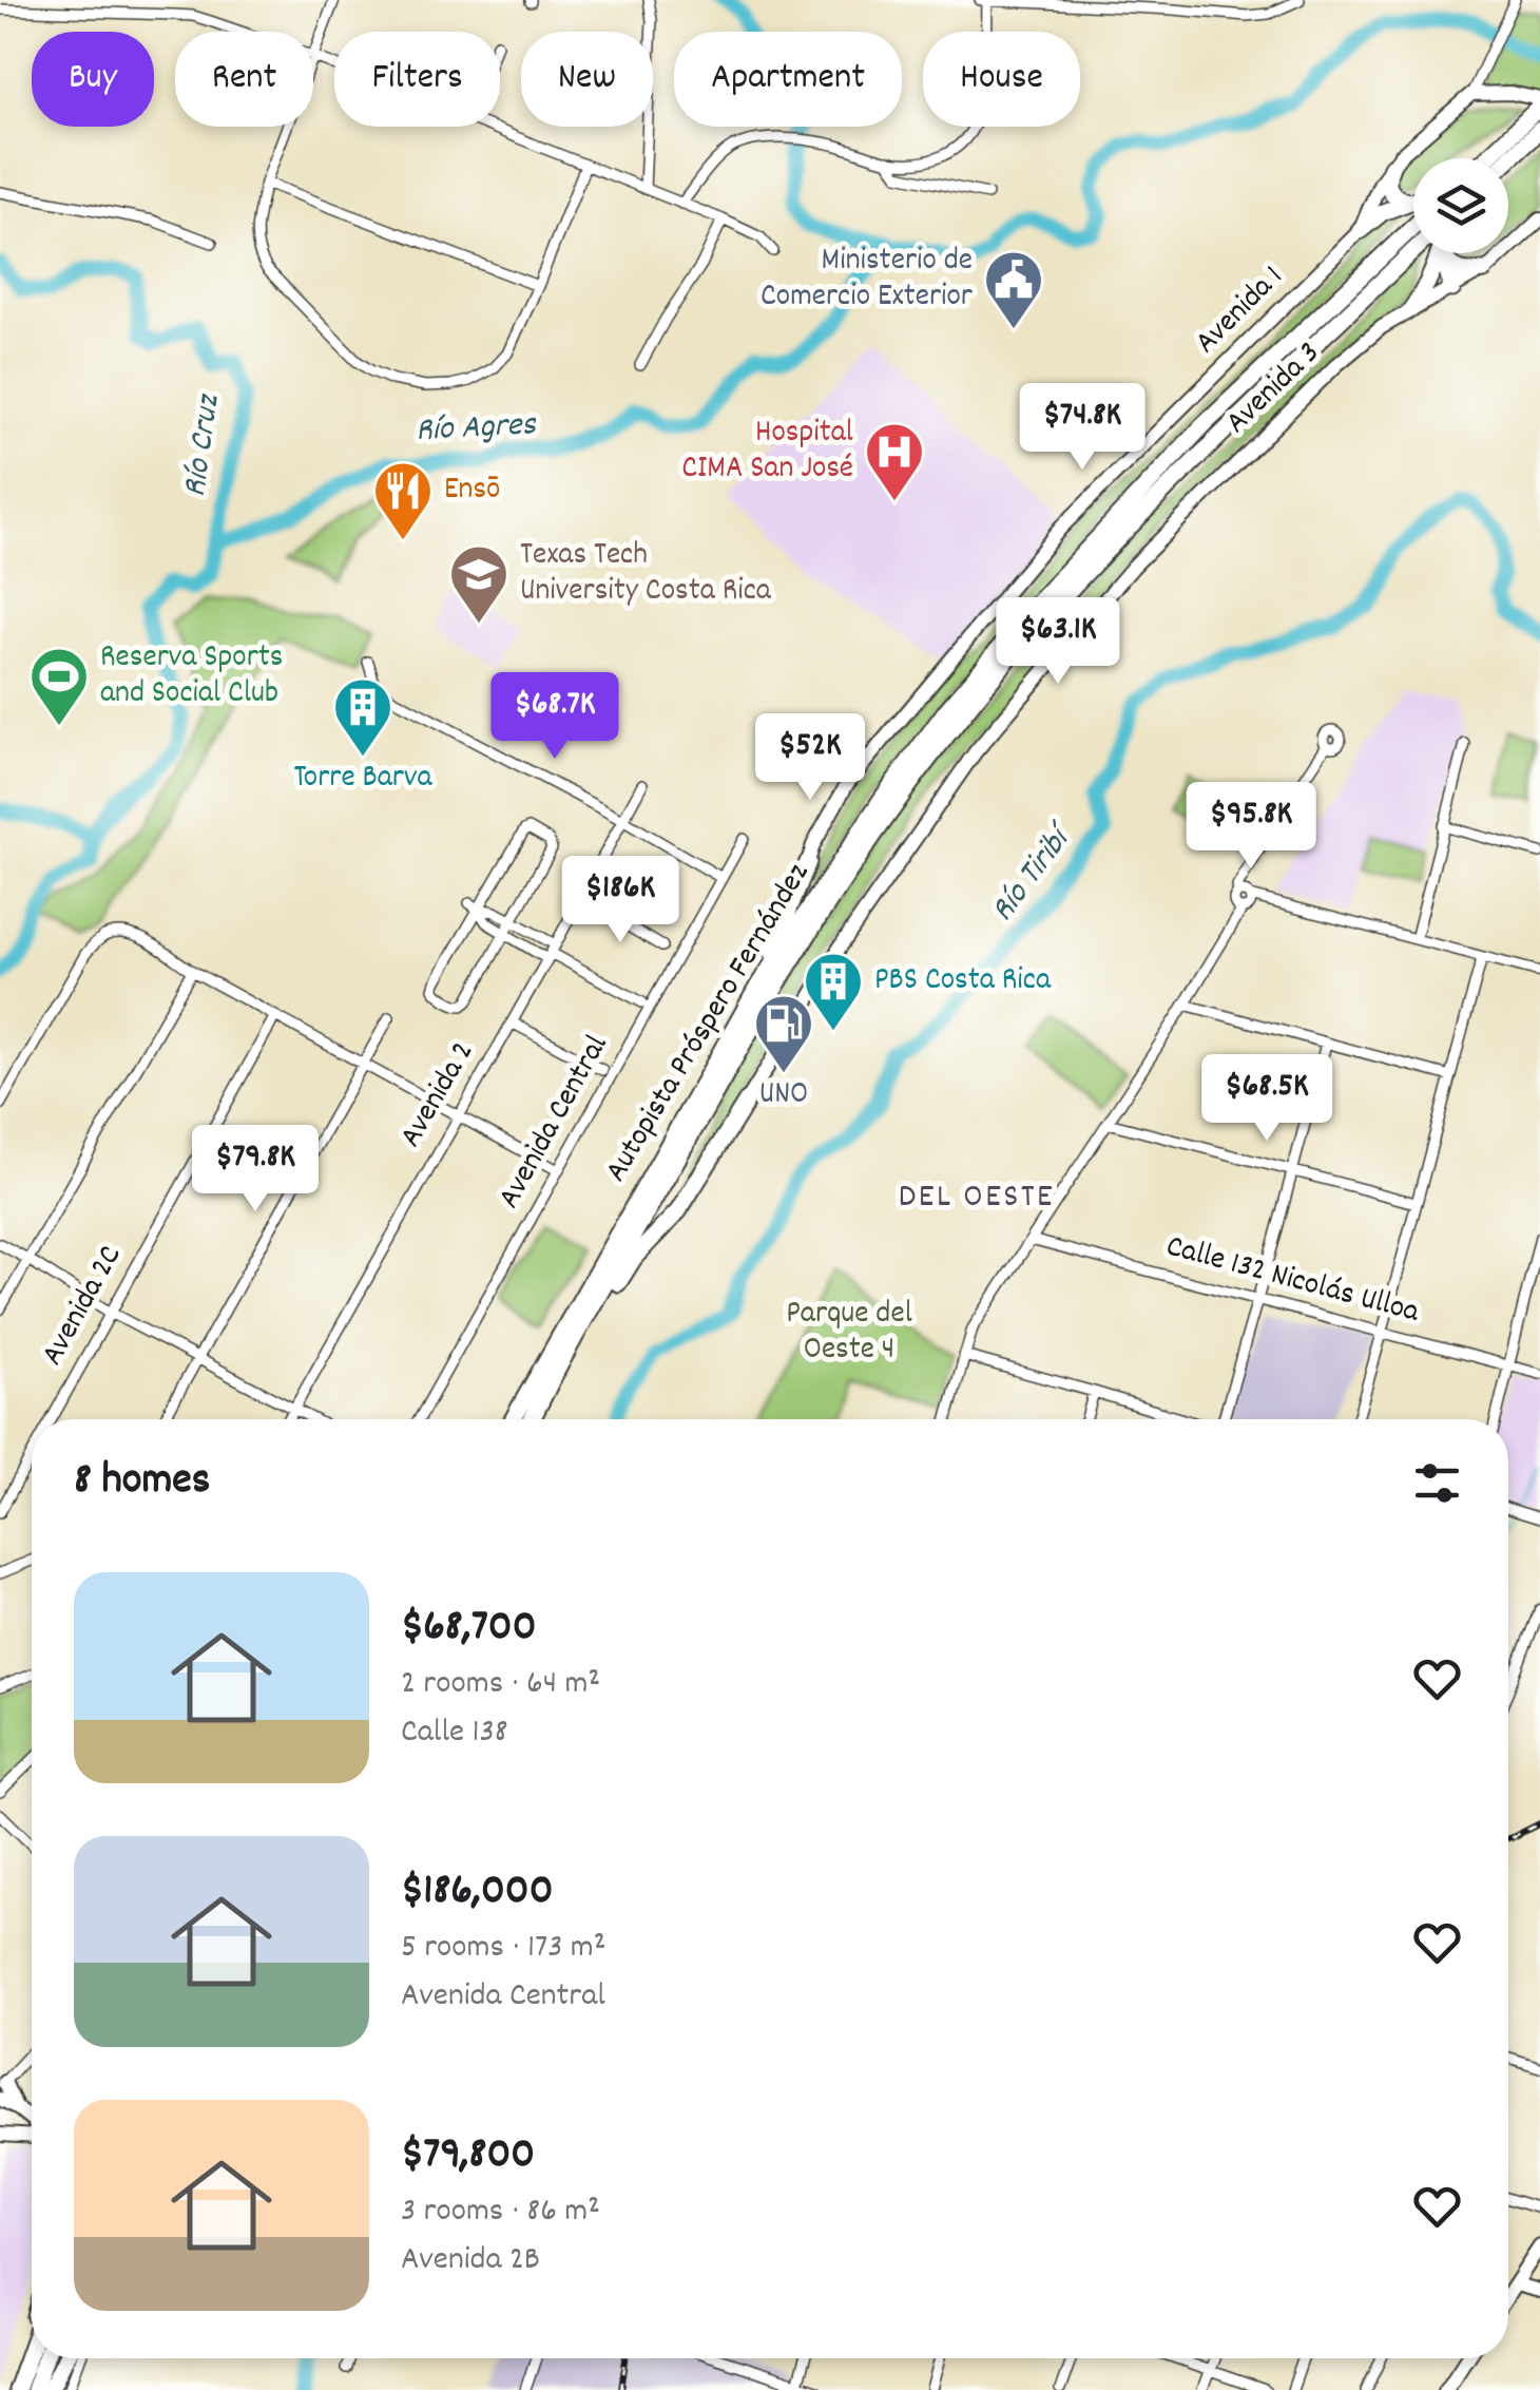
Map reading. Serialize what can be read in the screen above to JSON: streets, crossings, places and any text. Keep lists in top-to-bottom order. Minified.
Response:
{"streets":{"highway":["Autopista Próspero Fernández"],"street":["Avenida 1","Avenida 3","Avenida 2","Avenida Central","Calle 132 Nicolás Ulloa","Avenida 2C"]},"districts":["DEL OESTE"],"water":["Río Agres","Río Cruz","Río Tiribí"],"parks":["Parque del Oeste 4"],"places":{"public building":["Ministerio de Comercio Exterior"],"hospital":["Hospital CIMA San José"],"restaurant":["Ensō"],"school or university":["Texas Tech University Costa Rica"],"sports":["Reserva Sports and Social Club"],"building":["Torre Barva","PBS Costa Rica"],"fuel station":["UNO"]},"page":{"chip":["Buy","Rent","Filters","New","Apartment","House"],"price":["$74.8K","$63.1K","$68.7K","$52K","$95.8K","$186K","$68.5K","$79.8K"],"heading":"8 homes","list":[{"name":"$68,700","note":"2 rooms · 64 m² · Calle 138"},{"name":"$186,000","note":"5 rooms · 173 m² · Avenida Central"},{"name":"$79,800","note":"3 rooms · 86 m² · Avenida 2B"}]}}
